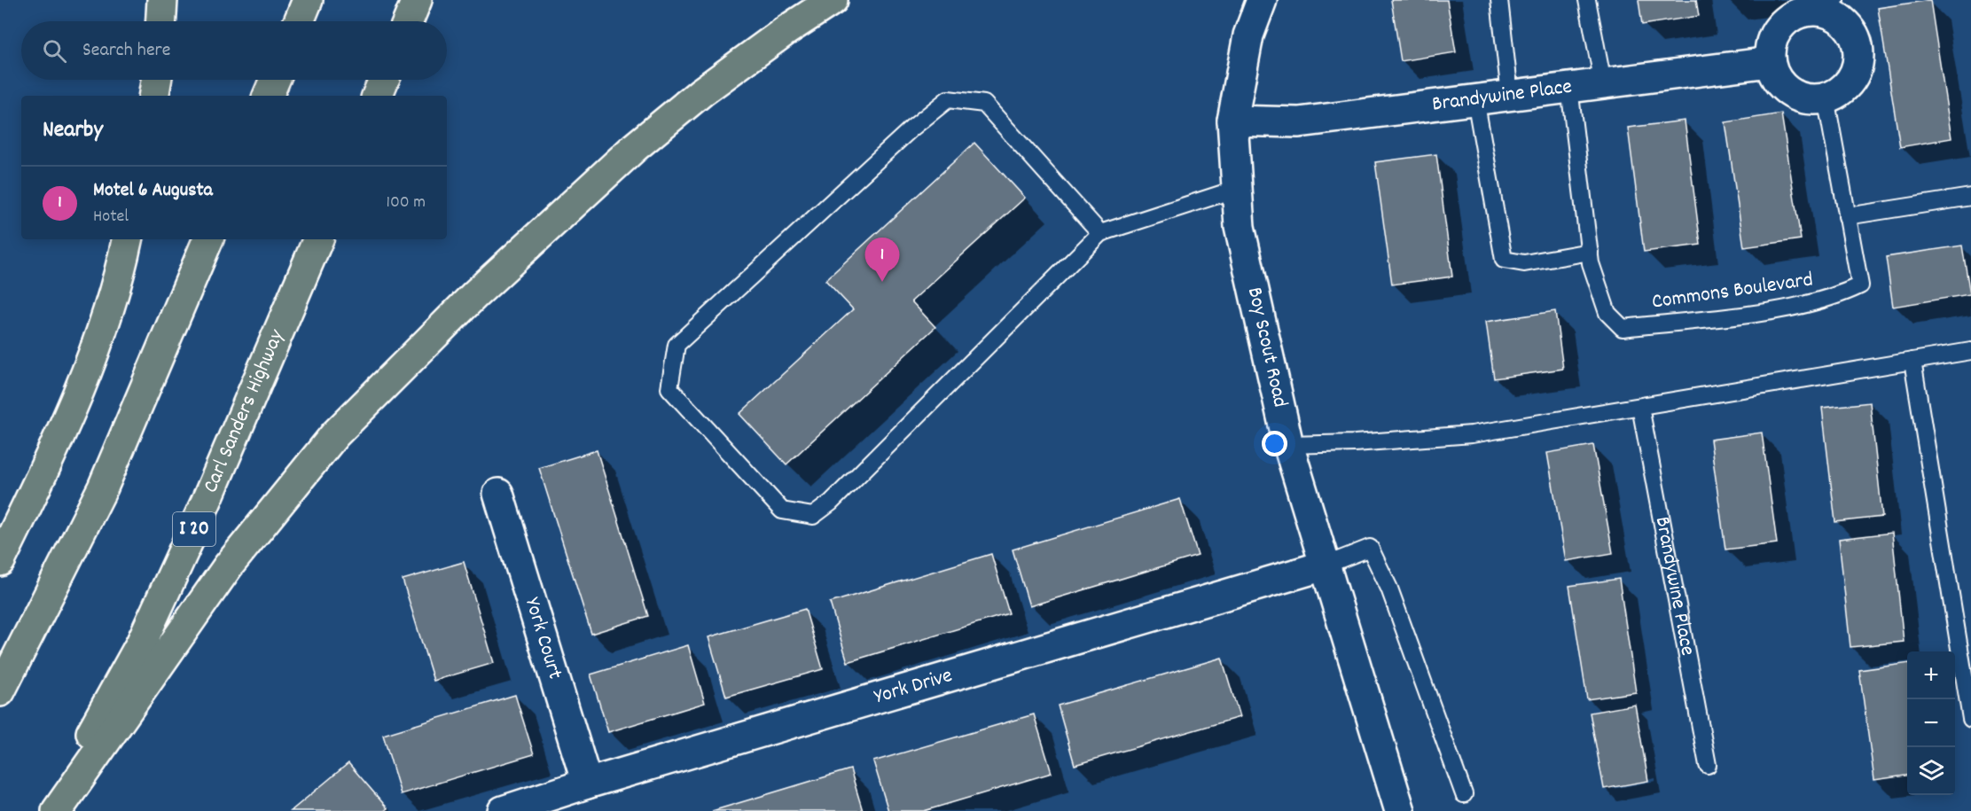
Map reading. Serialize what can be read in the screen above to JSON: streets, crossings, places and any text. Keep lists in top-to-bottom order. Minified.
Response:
{"streets":{"highway":["Carl Sanders Highway","I 20"],"street":["Brandywine Place","Boy Scout Road","York Court","York Drive"],"lane":["Commons Boulevard"]},"crossings":[["Brandywine Place","Commons Boulevard"],["Brandywine Place","Boy Scout Road"],["Boy Scout Road","York Drive"],["York Court","York Drive"]],"page":{"search":"Search here","heading":"Nearby","list":[{"mark":"1","name":"Motel 6 Augusta","note":"Hotel","value":"100 m"}],"pins":"1","map_buttons":["+","−"]}}
